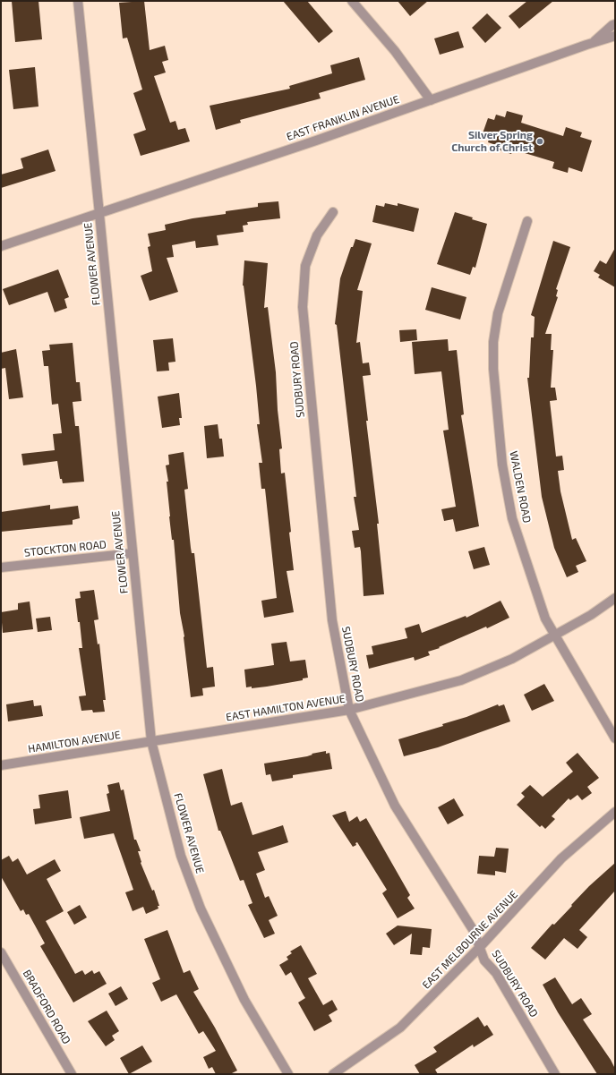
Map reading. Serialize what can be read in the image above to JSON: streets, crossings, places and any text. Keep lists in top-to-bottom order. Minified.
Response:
{"streets":{"street":["EAST FRANKLIN AVENUE","FLOWER AVENUE","SUDBURY ROAD","WALDEN ROAD","STOCKTON ROAD","EAST HAMILTON AVENUE","HAMILTON AVENUE","EAST MELBOURNE AVENUE","BRADFORD ROAD"]},"crossings":[["EAST FRANKLIN AVENUE","FLOWER AVENUE"],["FLOWER AVENUE","STOCKTON ROAD"],["FLOWER AVENUE","EAST HAMILTON AVENUE"],["FLOWER AVENUE","HAMILTON AVENUE"],["SUDBURY ROAD","EAST HAMILTON AVENUE"],["SUDBURY ROAD","EAST MELBOURNE AVENUE"],["WALDEN ROAD","EAST HAMILTON AVENUE"],["EAST HAMILTON AVENUE","HAMILTON AVENUE"]],"places":["Silver Spring Church of Christ"]}
